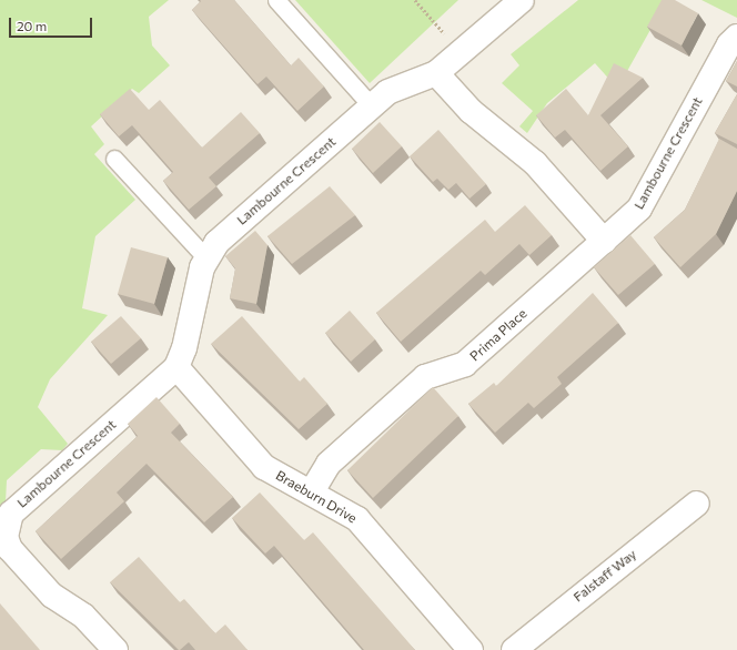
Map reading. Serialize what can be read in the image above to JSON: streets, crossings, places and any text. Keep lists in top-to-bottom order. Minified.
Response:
{"streets":{"street":["Lambourne Crescent","Prima Place","Braeburn Drive","Falstaff Way"]},"crossings":[["Lambourne Crescent","Prima Place"],["Lambourne Crescent","Braeburn Drive"],["Prima Place","Braeburn Drive"]],"scale_bar":"20 m"}
